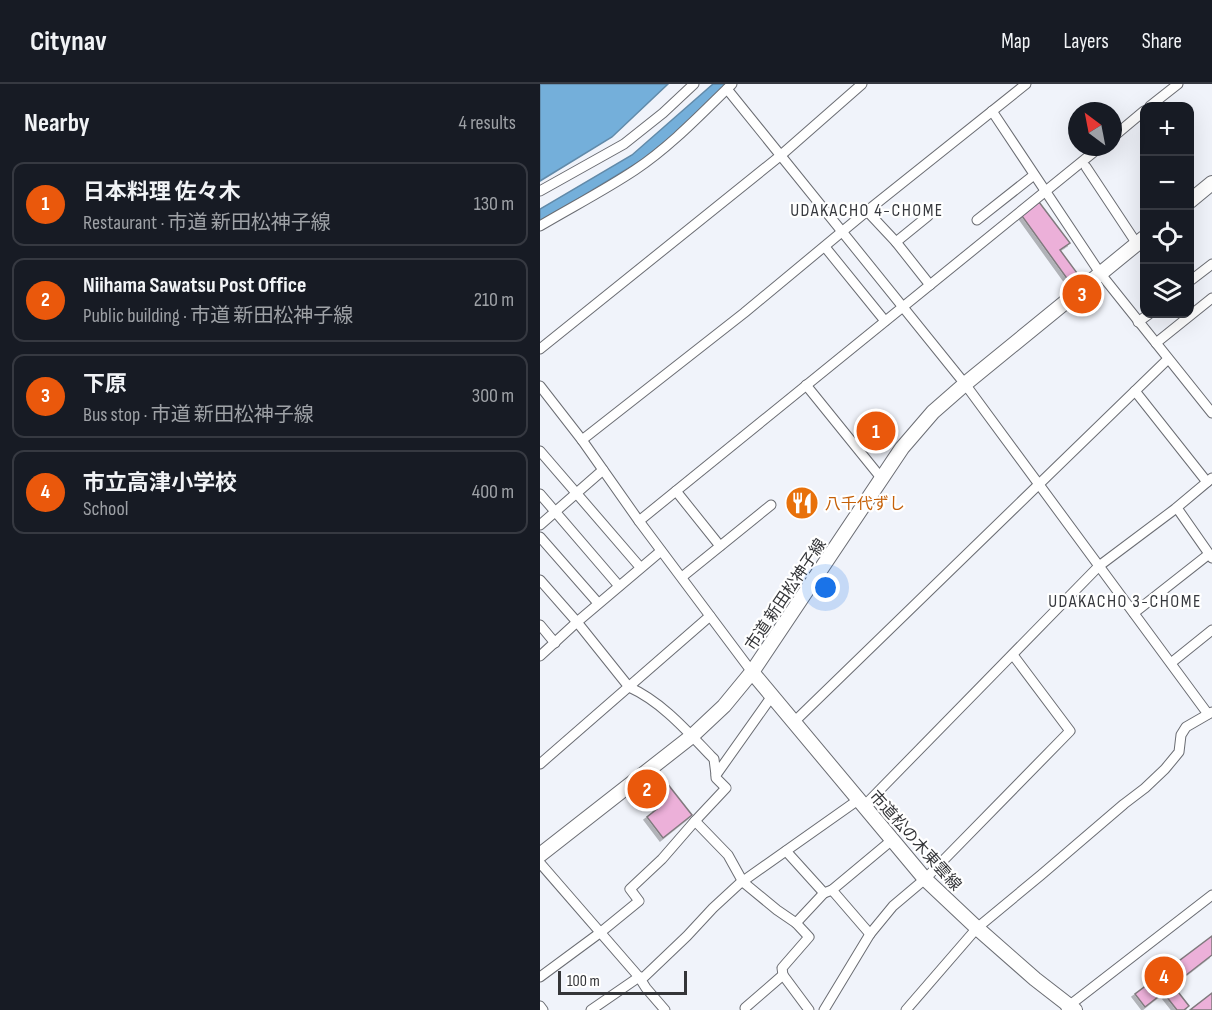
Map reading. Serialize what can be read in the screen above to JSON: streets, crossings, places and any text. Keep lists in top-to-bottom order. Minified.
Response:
{"streets":{"street":["市道 新田松神子線","市道松の木東雲線"]},"crossings":[["市道 新田松神子線","市道松の木東雲線"]],"districts":["UDAKACHO 4-CHOME","UDAKACHO 3-CHOME"],"places":{"restaurant":["八千代ずし"]},"scale_bar":"100 m","north":"top left","page":{"header":"Citynav","nav":["Map","Layers","Share"],"heading":["Nearby","4 results"],"map_buttons":["+","−"],"list":[{"mark":"1","name":"日本料理 佐々木","note":"Restaurant · 市道 新田松神子線","value":"130 m"},{"mark":"2","name":"Niihama Sawatsu Post Office","note":"Public building · 市道 新田松神子線","value":"210 m"},{"mark":"3","name":"下原","note":"Bus stop · 市道 新田松神子線","value":"300 m"},{"mark":"4","name":"市立高津小学校","note":"School","value":"400 m"}],"pins":["3","1","2","4"],"scale":"100 m"}}
